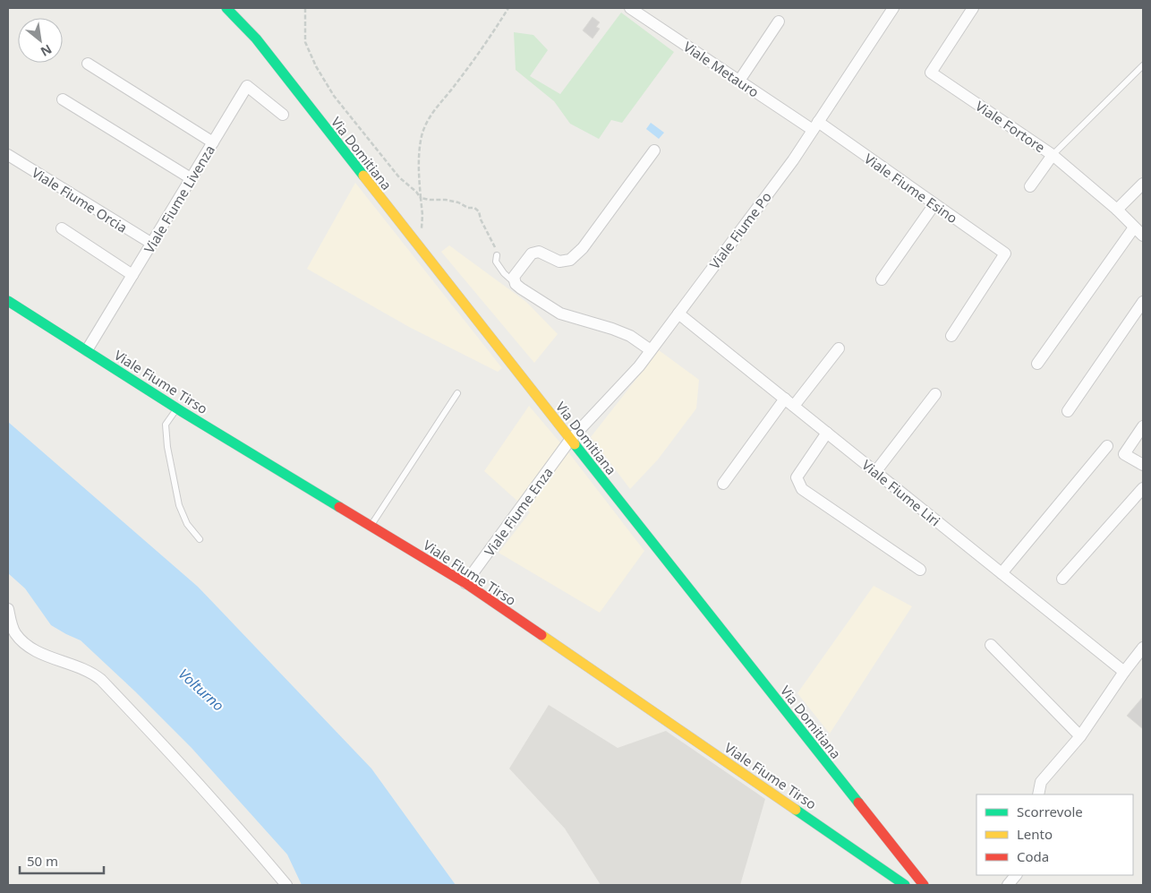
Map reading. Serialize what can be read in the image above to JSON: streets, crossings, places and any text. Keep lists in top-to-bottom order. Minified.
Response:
{"streets":{"street":["Viale Metauro","Viale Fortore","Via Domitiana","Viale Fiume Esino","Viale Fiume Livenza","Viale Fiume Orcia","Viale Fiume Po","Viale Fiume Tirso","Viale Fiume Liri","Viale Fiume Enza"]},"crossings":[["Viale Metauro","Viale Fiume Esino"],["Viale Metauro","Viale Fiume Po"],["Via Domitiana","Viale Fiume Po"],["Via Domitiana","Viale Fiume Enza"],["Viale Fiume Esino","Viale Fiume Po"],["Viale Fiume Livenza","Viale Fiume Orcia"],["Viale Fiume Livenza","Viale Fiume Tirso"],["Viale Fiume Po","Viale Fiume Liri"],["Viale Fiume Po","Viale Fiume Enza"],["Viale Fiume Tirso","Viale Fiume Enza"]],"water":["Volturno"],"legend":["Scorrevole","Lento","Coda"],"scale_bar":"50 m","north":"bottom right"}
